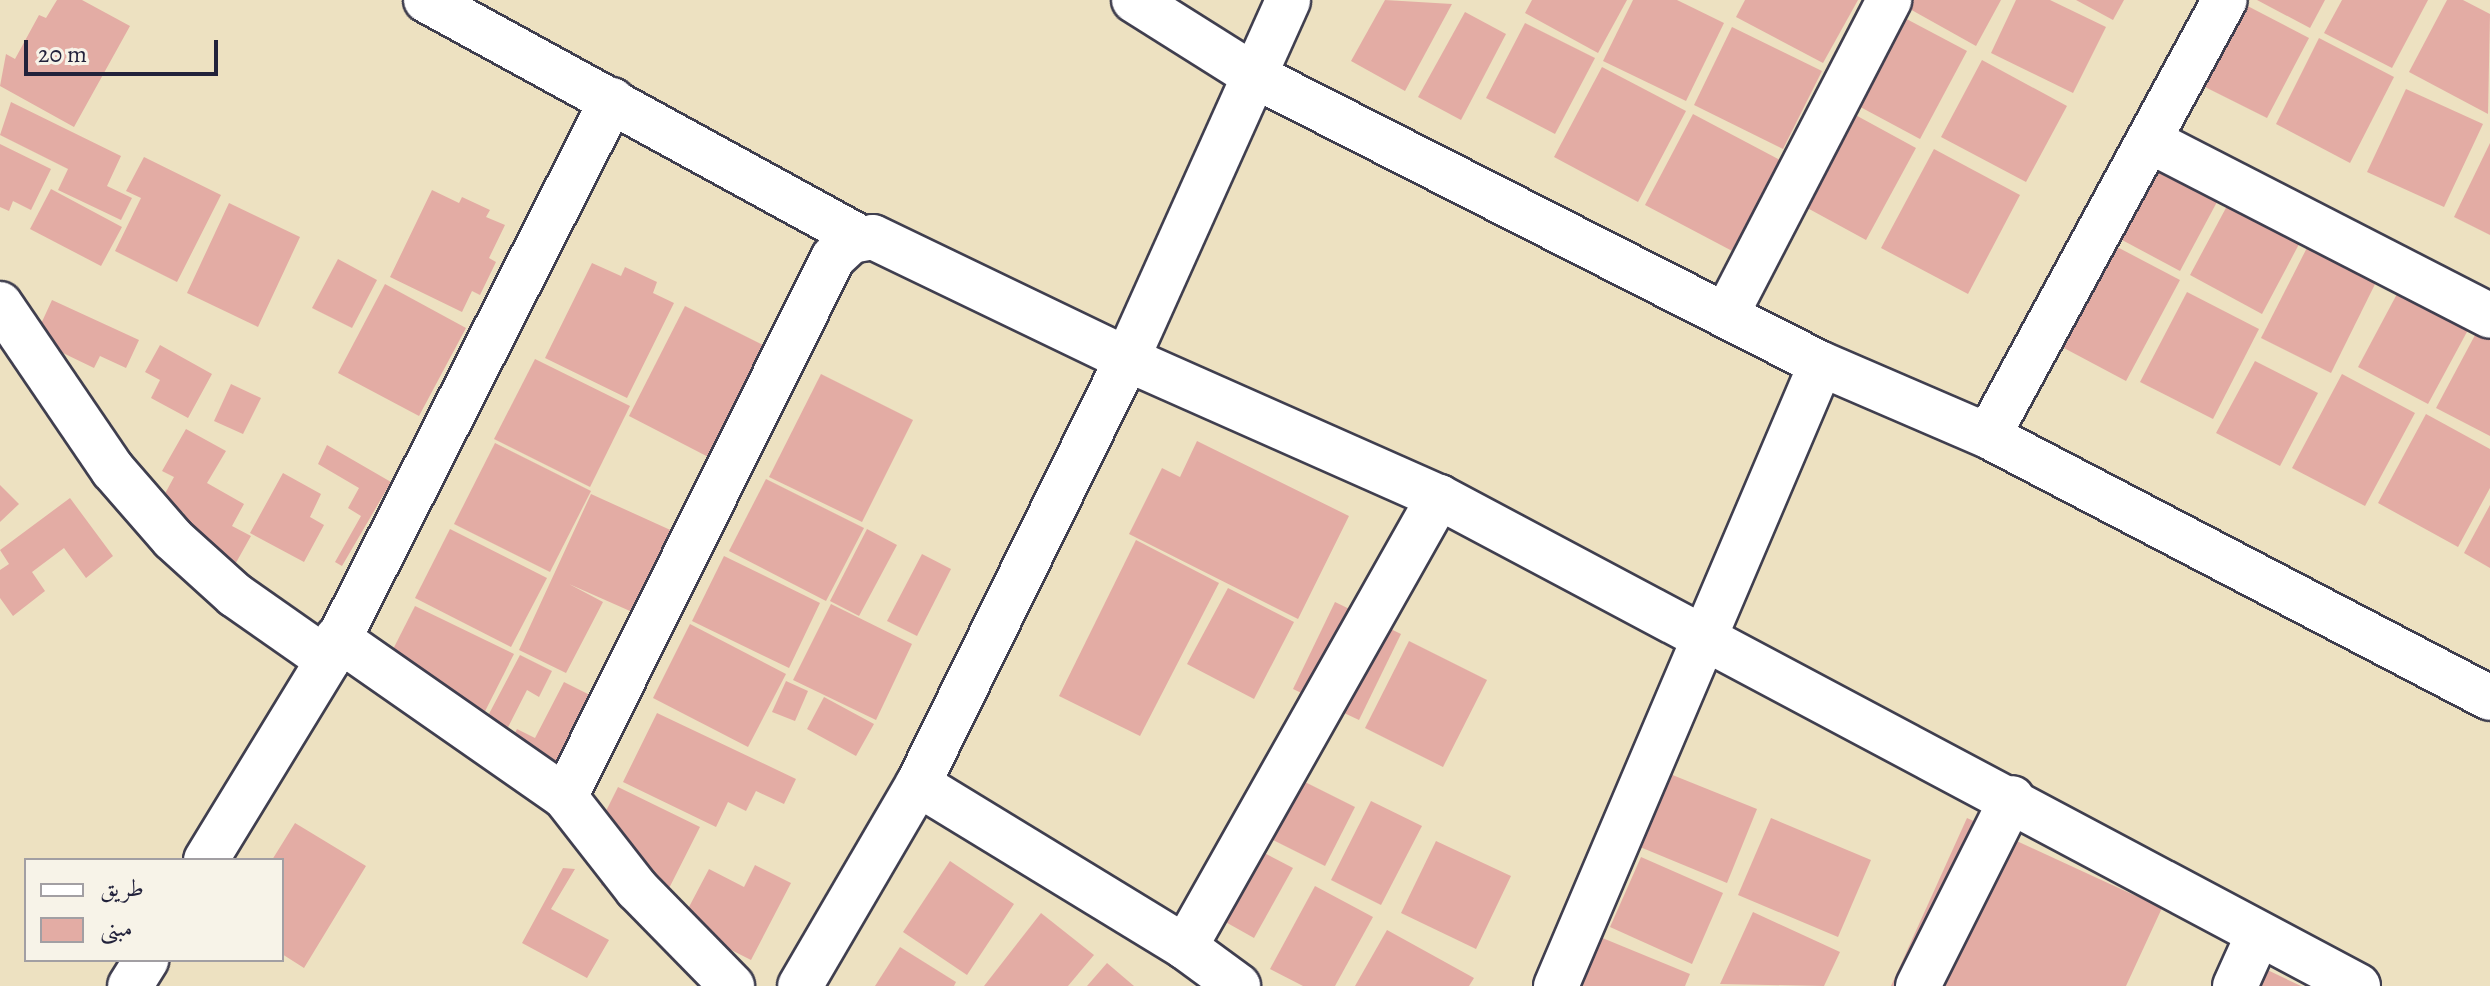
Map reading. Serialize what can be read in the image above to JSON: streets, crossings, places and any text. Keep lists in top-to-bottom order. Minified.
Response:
{"legend":["طريق","مبنى"],"scale_bar":"20 m"}
